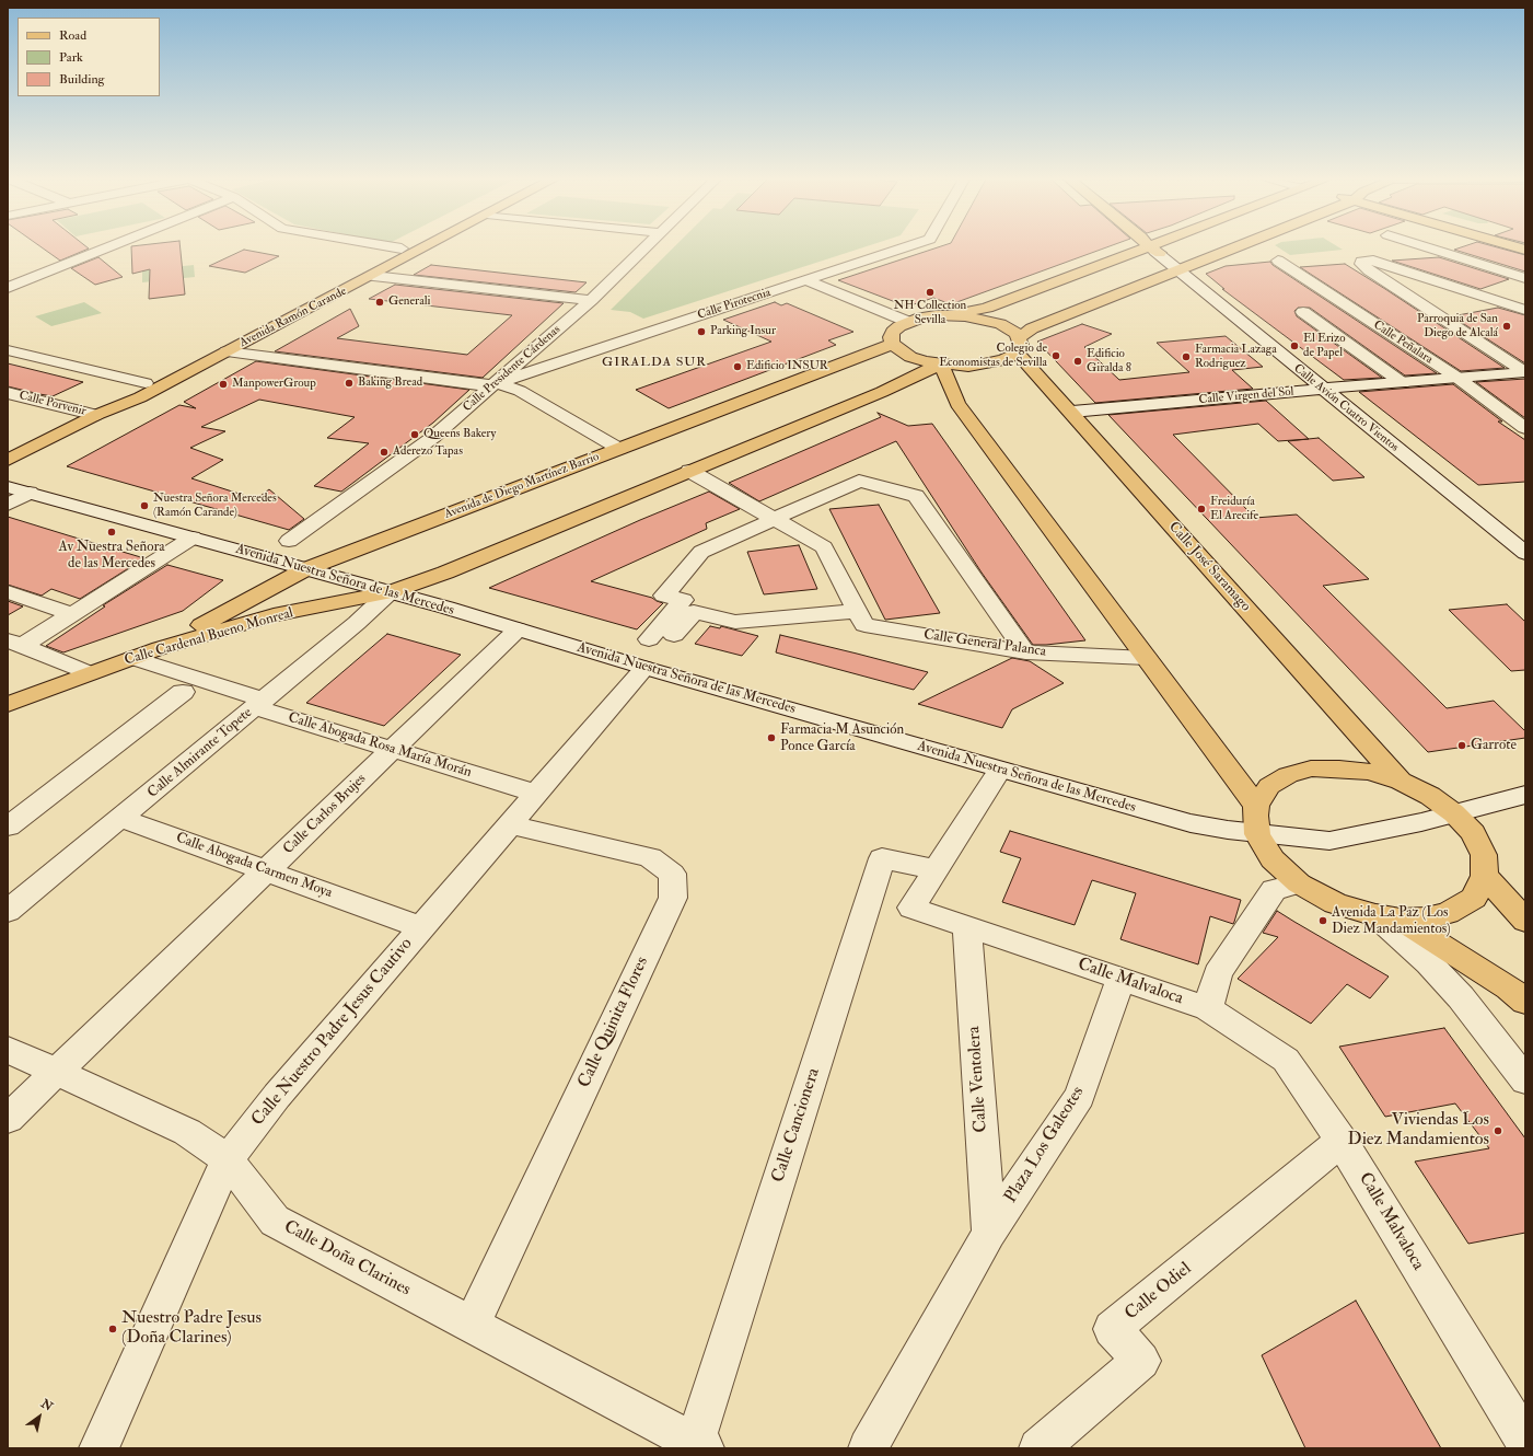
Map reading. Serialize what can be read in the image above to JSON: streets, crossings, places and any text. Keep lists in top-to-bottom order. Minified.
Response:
{"streets":{"main road":["Avenida Ramón Carande","Avenida de Diego Martínez Barrio","Calle José Saramago","Calle Cardenal Bueno Monreal"],"street":["Calle Pirotecnia","Calle Peñalara","Calle Presidente Cárdenas","Calle Virgen del Sol","Calle Porvenir","Calle Avión Cuatro Vientos","Avenida Nuestra Señora de las Mercedes","Calle General Palanca","Calle Abogada Rosa María Morán","Calle Almirante Topete","Calle Carlos Brujes","Calle Abogada Carmen Moya","Calle Malvaloca","Calle Quinita Flores","Calle Nuestro Padre Jesus Cautivo","Calle Ventolera","Calle Cancionera","Plaza Los Galeotes","Calle Doña Clarines","Calle Odiel"]},"crossings":[["Calle Pirotecnia","Calle Presidente Cárdenas"],["Avenida Ramón Carande","Calle Porvenir"],["Calle Peñalara","Calle Virgen del Sol"],["Calle Virgen del Sol","Calle Avión Cuatro Vientos"],["Calle Virgen del Sol","Calle José Saramago"],["Avenida de Diego Martínez Barrio","Avenida Nuestra Señora de las Mercedes"],["Avenida de Diego Martínez Barrio","Calle Cardenal Bueno Monreal"],["Avenida Nuestra Señora de las Mercedes","Calle Cardenal Bueno Monreal"],["Avenida Nuestra Señora de las Mercedes","Calle Almirante Topete"],["Avenida Nuestra Señora de las Mercedes","Calle Carlos Brujes"],["Avenida Nuestra Señora de las Mercedes","Calle Nuestro Padre Jesus Cautivo"],["Calle Cardenal Bueno Monreal","Calle Abogada Rosa María Morán"],["Calle Cardenal Bueno Monreal","Calle Almirante Topete"],["Calle Abogada Rosa María Morán","Calle Almirante Topete"],["Calle Abogada Rosa María Morán","Calle Carlos Brujes"],["Calle Abogada Rosa María Morán","Calle Nuestro Padre Jesus Cautivo"],["Calle Almirante Topete","Calle Abogada Carmen Moya"],["Calle Carlos Brujes","Calle Abogada Carmen Moya"],["Calle Carlos Brujes","Calle Doña Clarines"],["Calle Abogada Carmen Moya","Calle Nuestro Padre Jesus Cautivo"],["Calle Malvaloca","Calle Ventolera"],["Calle Malvaloca","Calle Cancionera"],["Calle Malvaloca","Plaza Los Galeotes"],["Calle Malvaloca","Calle Odiel"],["Calle Quinita Flores","Calle Nuestro Padre Jesus Cautivo"],["Calle Quinita Flores","Calle Doña Clarines"],["Calle Nuestro Padre Jesus Cautivo","Calle Doña Clarines"],["Calle Ventolera","Plaza Los Galeotes"],["Calle Cancionera","Calle Doña Clarines"]],"districts":["GIRALDA SUR"],"places":["NH Collection Sevilla","Generali","Parroquia de San Diego de Alcalá","Parking Insur","El Erizo de Papel","Colegio de Economistas de Sevilla","Farmacia Lazaga Rodriguez","Edificio Giralda 8","Edificio INSUR","Baking Bread","ManpowerGroup","Queens Bakery","Aderezo Tapas","Nuestra Señora Mercedes (Ramón Carande)","Freiduría El Arecife","Av Nuestra Señora de las Mercedes","Farmacia M Asunción Ponce García","Garrote","Avenida La Paz (Los Diez Mandamientos)","Viviendas Los Diez Mandamientos","Nuestro Padre Jesus (Doña Clarines)"],"legend":["Road","Park","Building"],"north":"top right"}
